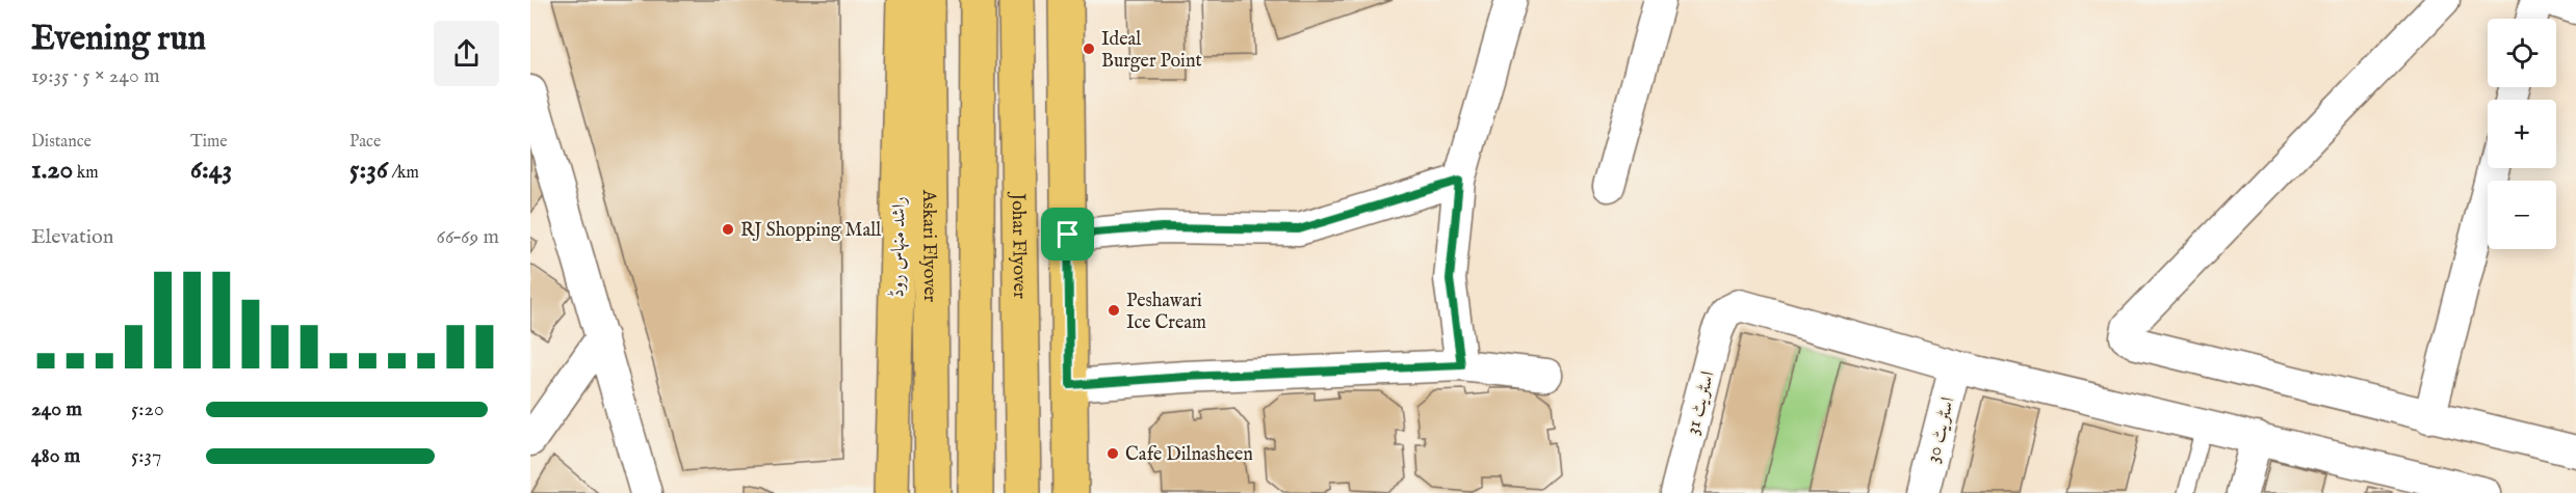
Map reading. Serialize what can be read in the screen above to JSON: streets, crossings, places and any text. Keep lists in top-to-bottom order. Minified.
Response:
{"streets":{"main road":["راشد منہاس روڈ","Askari Flyover","Johar Flyover"],"street":["اسٹریٹ 31","اسٹریٹ 30"]},"crossings":[["اسٹریٹ 31","اسٹریٹ 30"]],"places":["Ideal Burger Point","RJ Shopping Mall","Peshawari Ice Cream","Cafe Dilnasheen"],"page":{"heading":["Evening run","19:35 · 5 × 240 m"],"map_buttons":["+","−"],"stats":[["Distance","1.20 km"],["Time","6:43"],["Pace","5:36 /km"]],"chart":["Elevation","66–69 m"],"list":[{"name":"240 m","note":"5:20"},{"name":"480 m","note":"5:37"}]}}
